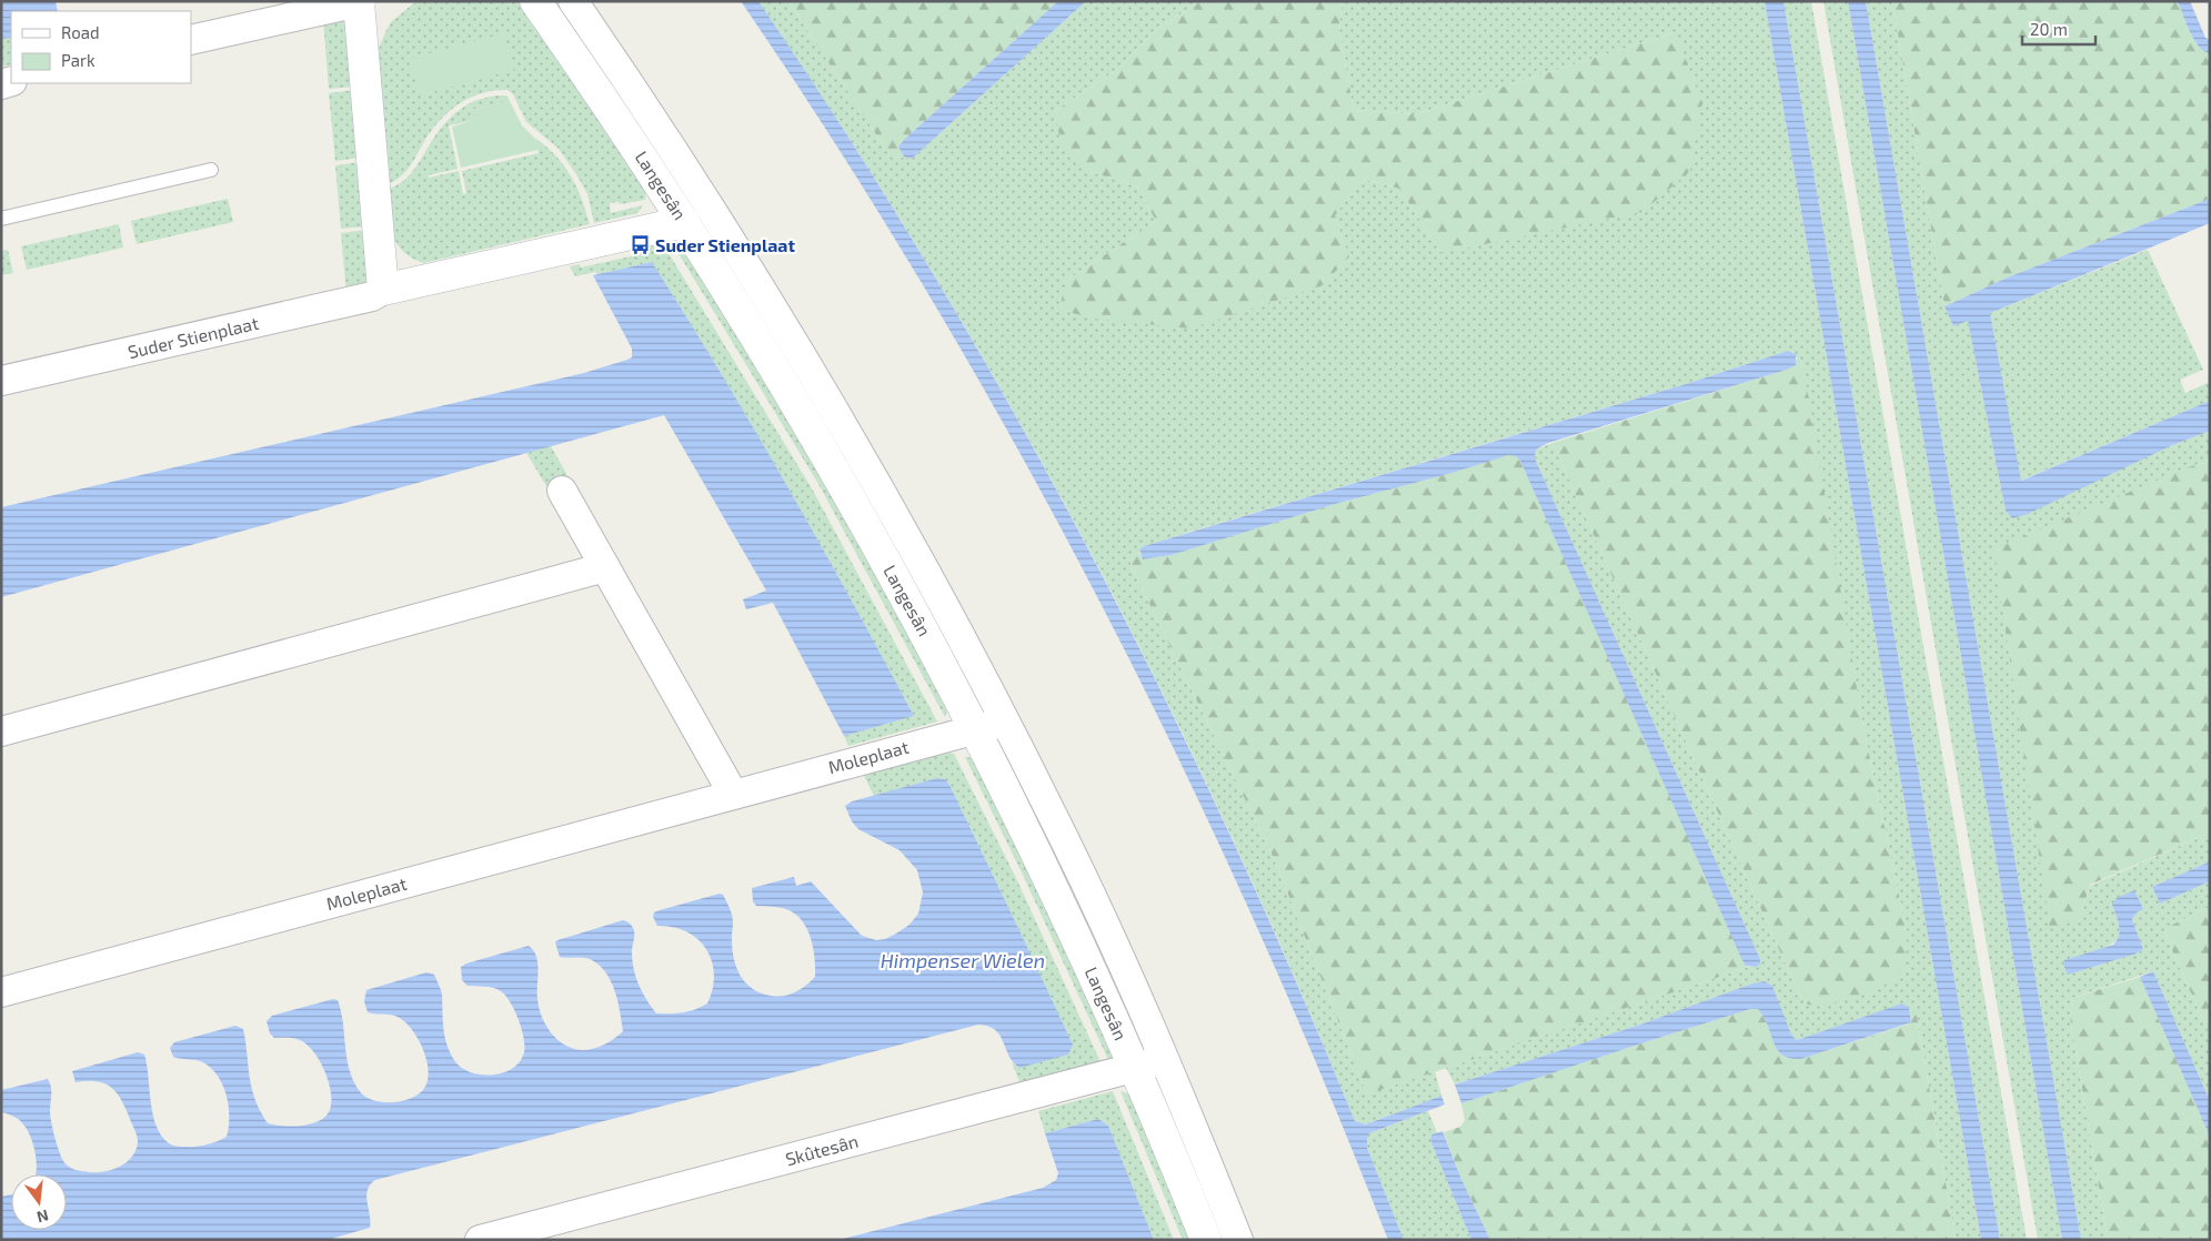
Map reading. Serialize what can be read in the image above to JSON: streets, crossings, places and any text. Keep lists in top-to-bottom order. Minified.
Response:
{"streets":{"street":["Langesân","Suder Stienplaat","Moleplaat","Skûtesân"]},"crossings":[["Langesân","Suder Stienplaat"],["Langesân","Moleplaat"],["Langesân","Skûtesân"]],"water":["Himpenser Wielen"],"places":{"bus stop":["Suder Stienplaat"]},"legend":["Road","Park"],"scale_bar":"20 m","north":"bottom"}
